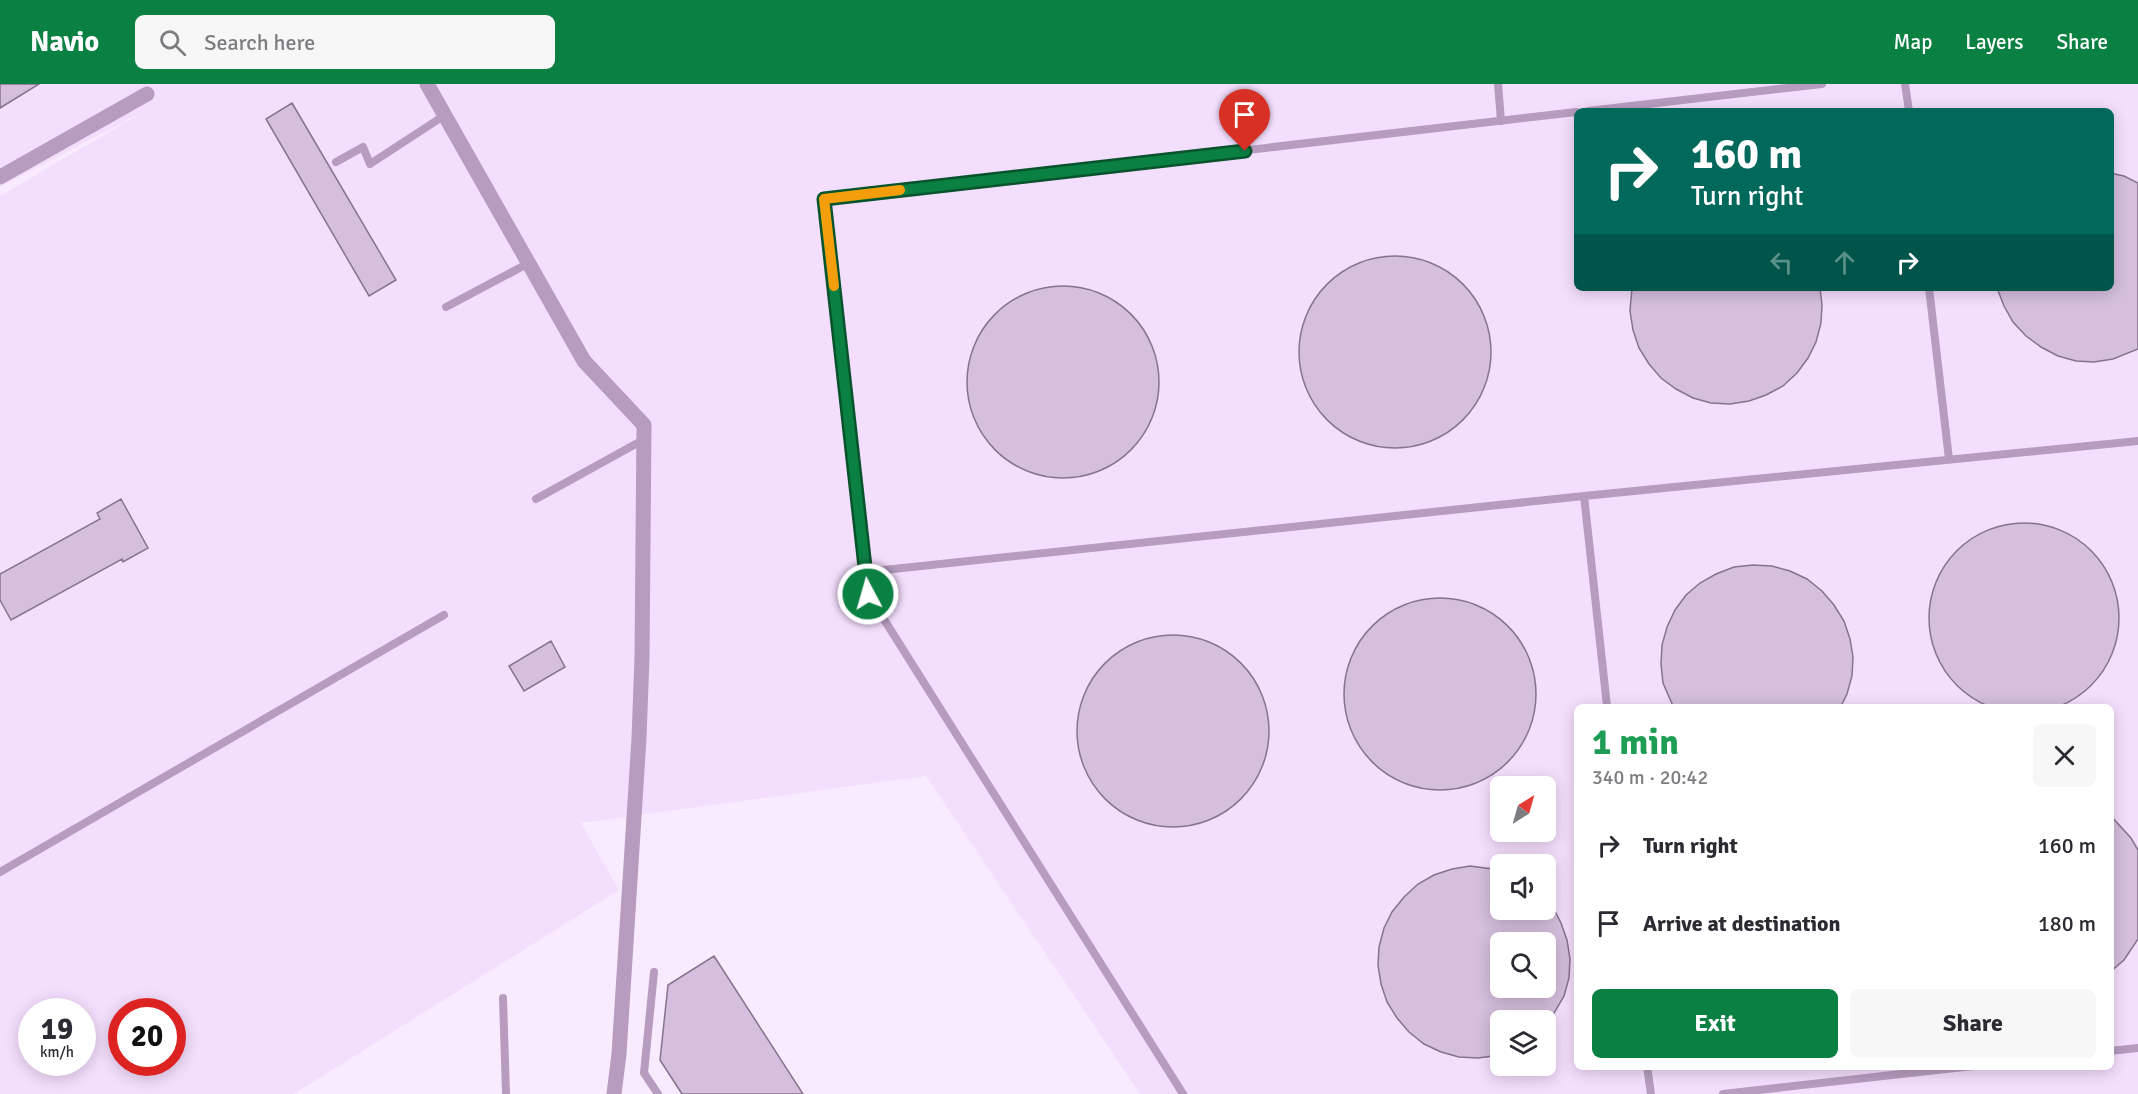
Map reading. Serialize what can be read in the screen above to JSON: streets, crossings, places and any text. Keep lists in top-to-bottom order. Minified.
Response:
{"north":"top right","page":{"header":"Navio","search":"Search here","nav":["Map","Layers","Share"],"turn":["160 m","Turn right"],"heading":["1 min","340 m · 20:42"],"list":[{"name":"Turn right","value":"160 m"},{"name":"Arrive at destination","value":"180 m"}],"buttons":["Exit","Share"],"speed":"19 km/h","limit":"20"}}
